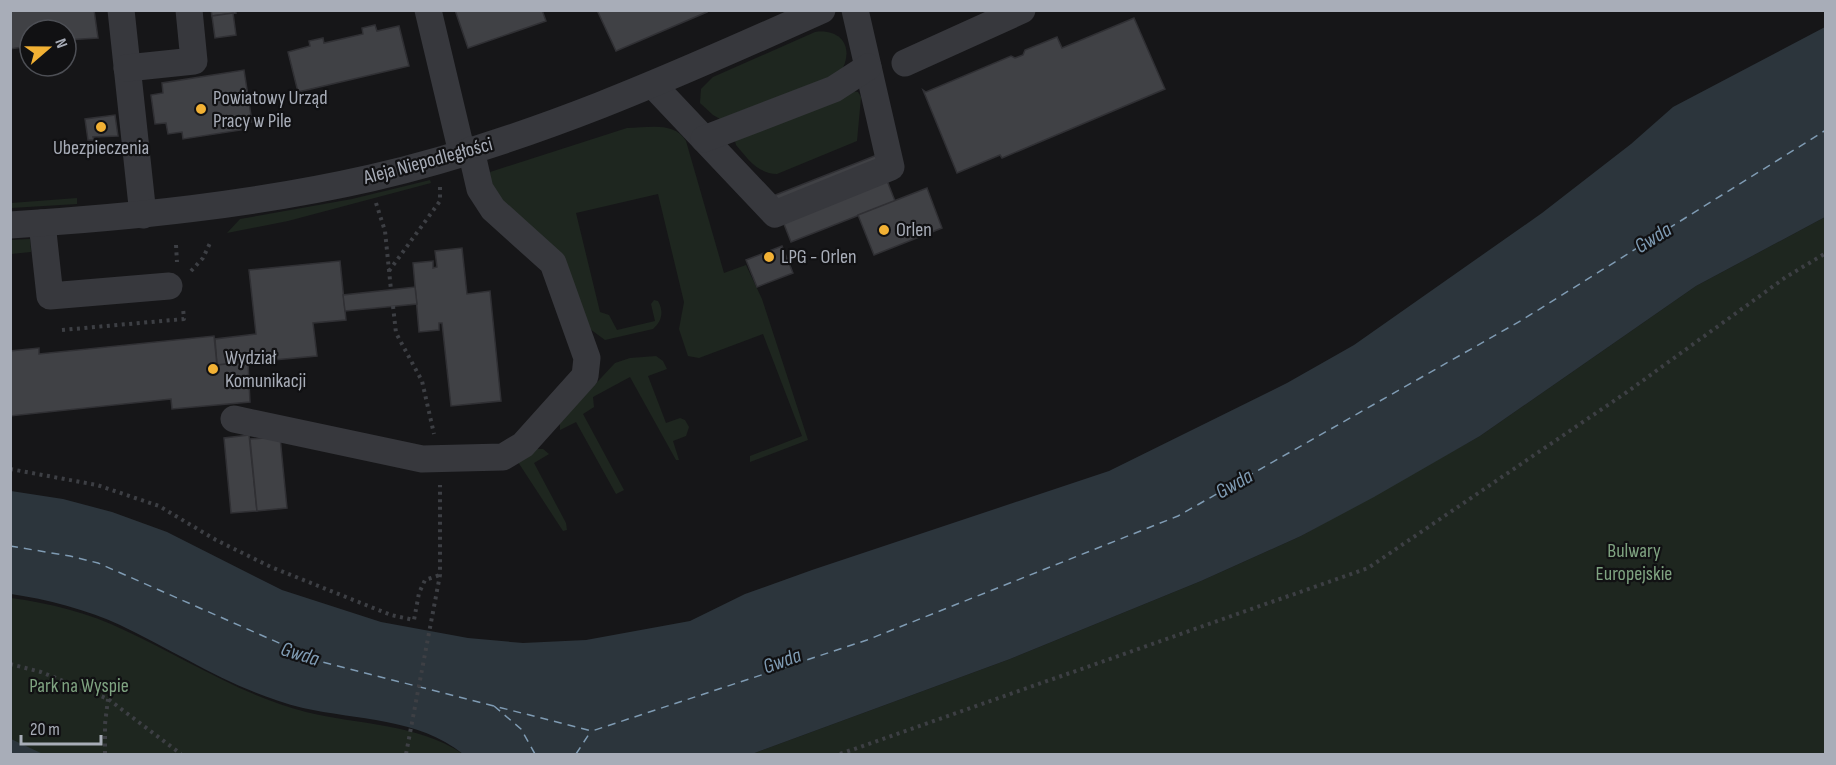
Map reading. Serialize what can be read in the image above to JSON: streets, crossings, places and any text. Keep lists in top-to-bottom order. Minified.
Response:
{"streets":{"street":["Aleja Niepodległości"]},"water":["Gwda"],"parks":["Bulwary Europejskie","Park na Wyspie"],"places":["Powiatowy Urząd Pracy w Pile","Ubezpieczenia","Orlen","LPG - Orlen","Wydział Komunikacji"],"scale_bar":"20 m","north":"right"}
